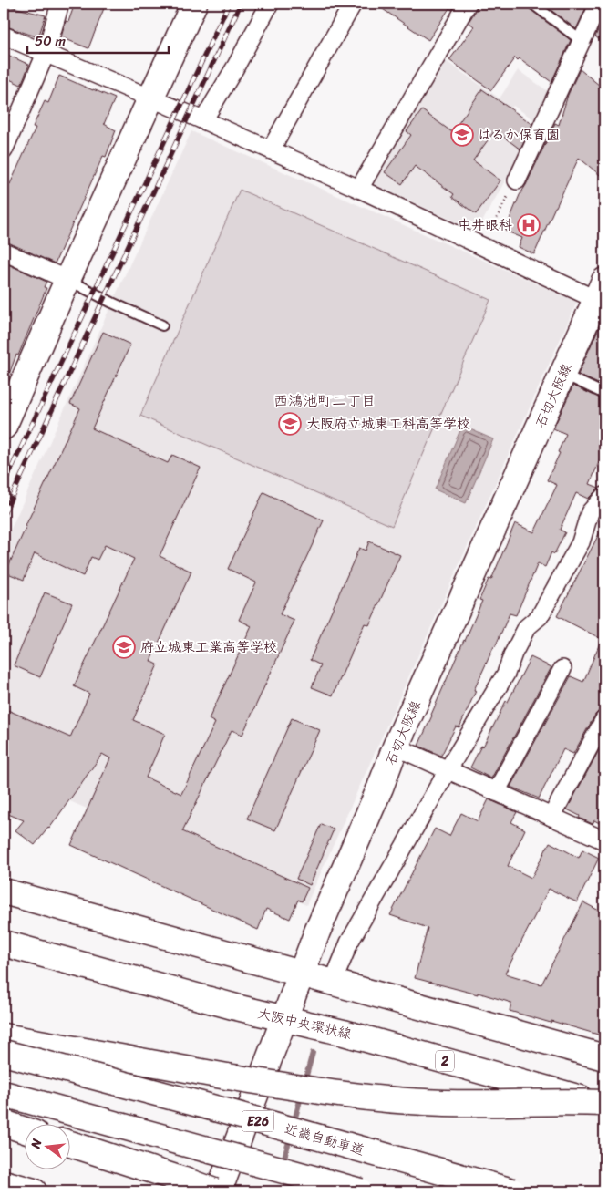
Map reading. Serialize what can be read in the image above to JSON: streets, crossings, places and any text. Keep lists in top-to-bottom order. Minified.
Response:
{"streets":{"main road":["石切大阪線","大阪中央環状線","2","E26","近畿自動車道"]},"crossings":[["石切大阪線","大阪中央環状線"]],"districts":["西鴻池町二丁目"],"places":{"school or university":["はるか保育園","大阪府立城東工科高等学校","府立城東工業高等学校"],"hospital":["中井眼科"]},"scale_bar":"50 m","north":"left"}
